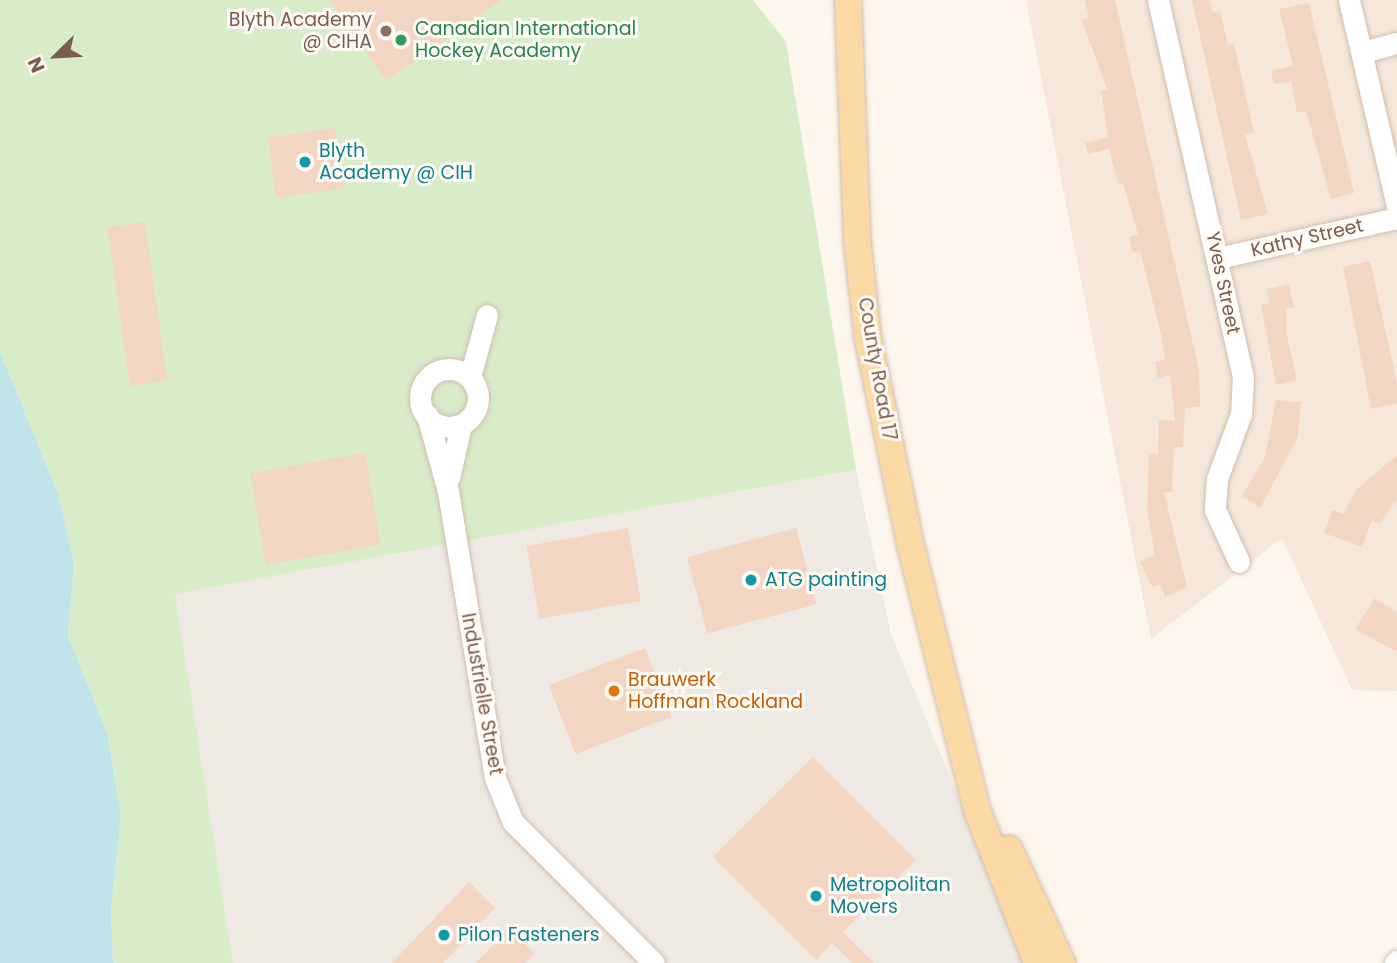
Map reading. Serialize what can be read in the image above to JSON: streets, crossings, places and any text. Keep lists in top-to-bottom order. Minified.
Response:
{"streets":{"main road":["County Road 17"],"street":["Kathy Street","Yves Street","Industrielle Street"]},"crossings":[["Kathy Street","Yves Street"]],"places":["Blyth Academy @ CIHA","Canadian International Hockey Academy","Blyth Academy @ CIH","ATG painting","Brauwerk Hoffman Rockland","Metropolitan Movers","Pilon Fasteners"],"north":"bottom left"}
